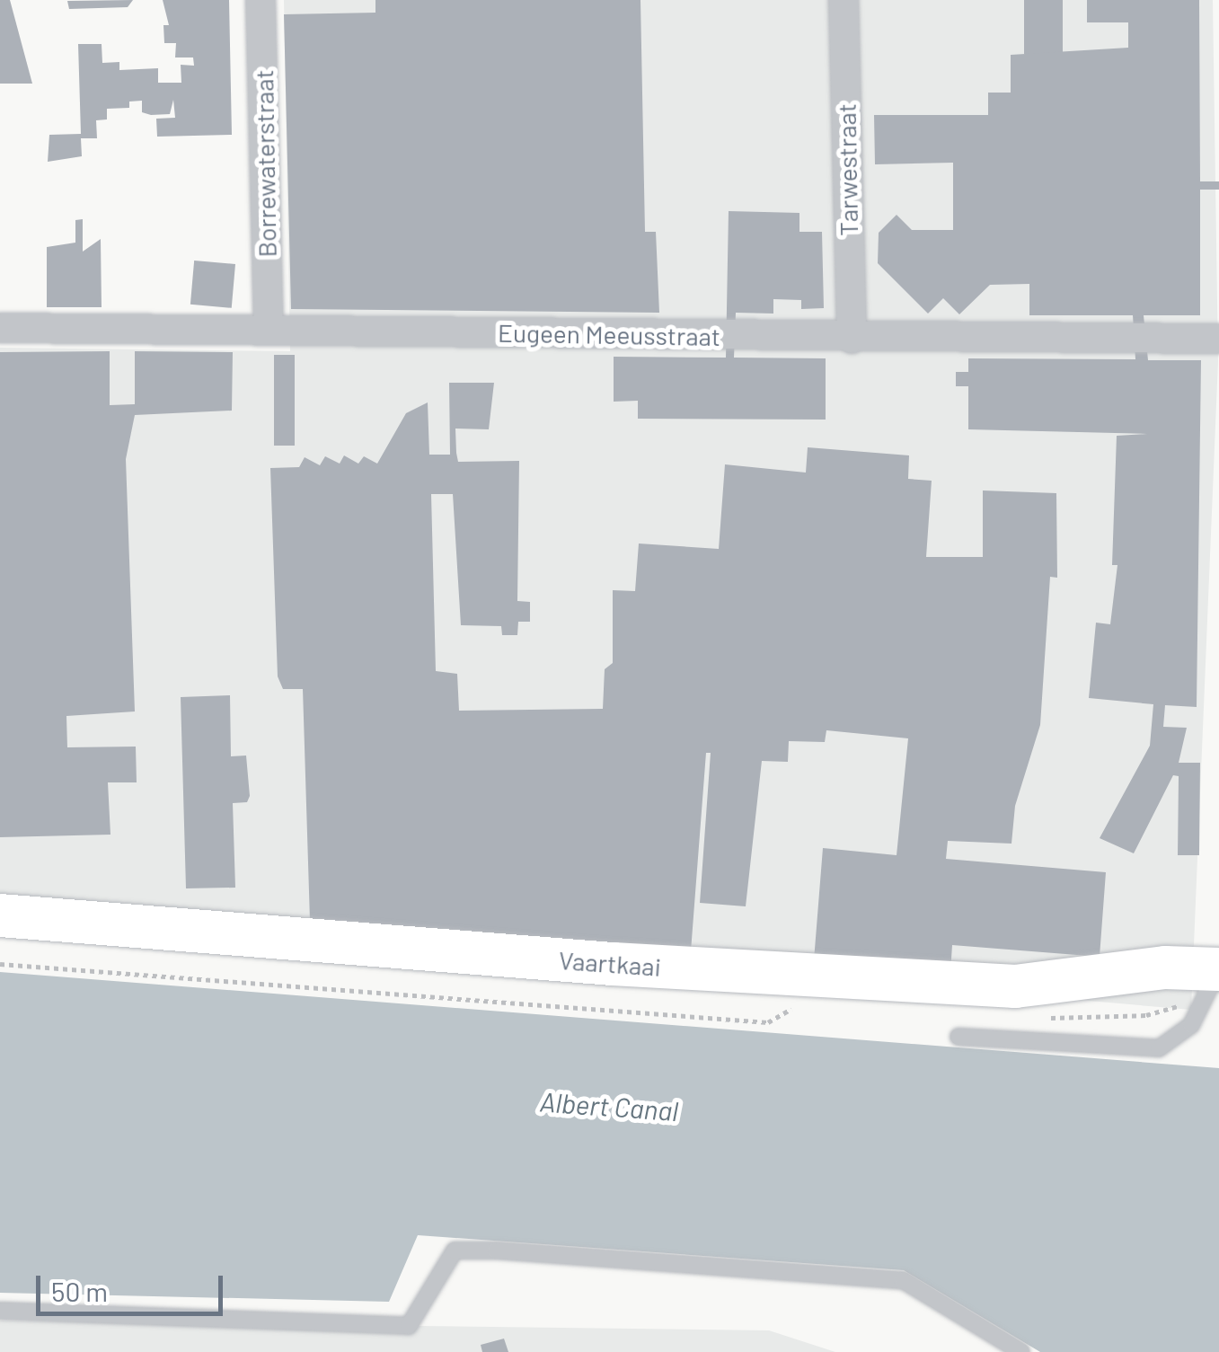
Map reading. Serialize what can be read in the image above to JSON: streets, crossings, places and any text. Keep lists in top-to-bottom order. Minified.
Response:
{"streets":{"street":["Borrewaterstraat","Tarwestraat","Eugeen Meeusstraat","Vaartkaai"]},"crossings":[["Borrewaterstraat","Eugeen Meeusstraat"],["Tarwestraat","Eugeen Meeusstraat"]],"water":["Albert Canal"],"scale_bar":"50 m"}
